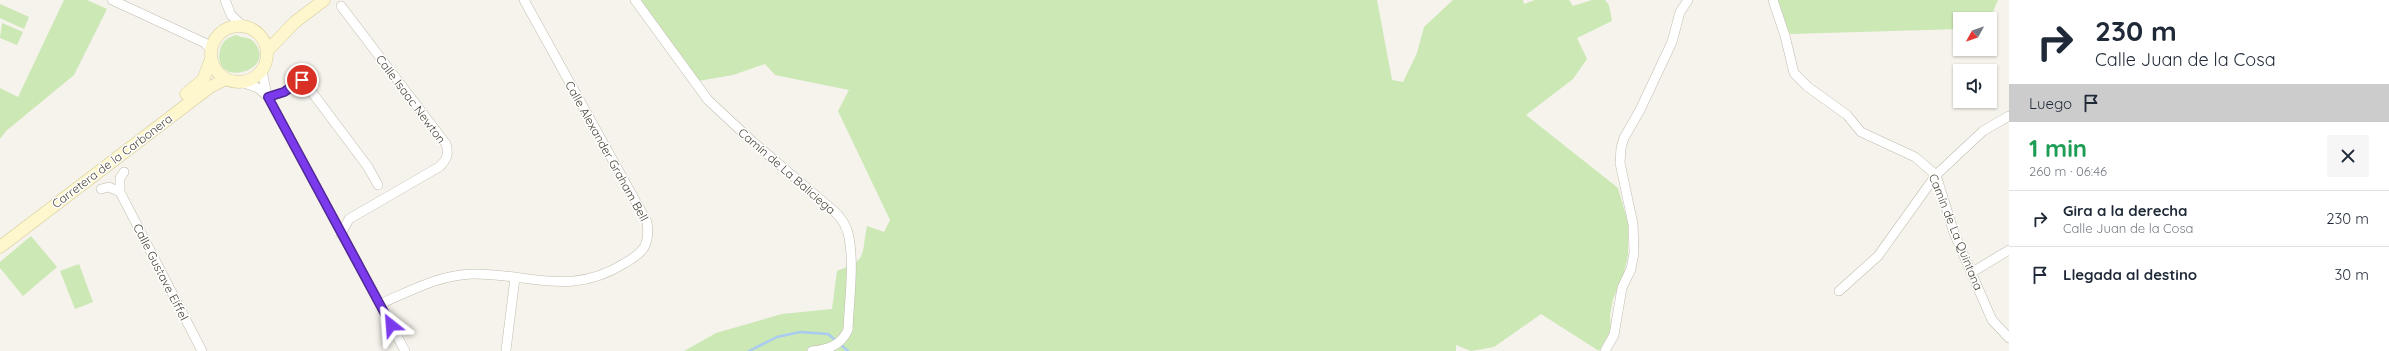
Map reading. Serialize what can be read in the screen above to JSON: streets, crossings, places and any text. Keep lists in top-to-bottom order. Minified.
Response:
{"streets":{"street":["Calle Isaac Newton","Calle Alexander Graham Bell","Carretera de la Carbonera","Camín de La Baliciega","Camín de La Quintana","Calle Gustave Eiffel"]},"north":"bottom left","page":{"turn":["230 m","Calle Juan de la Cosa"],"then":"Luego","heading":["1 min","260 m · 06:46"],"list":[{"name":"Gira a la derecha","note":"Calle Juan de la Cosa","value":"230 m"},{"name":"Llegada al destino","value":"30 m"}]}}
